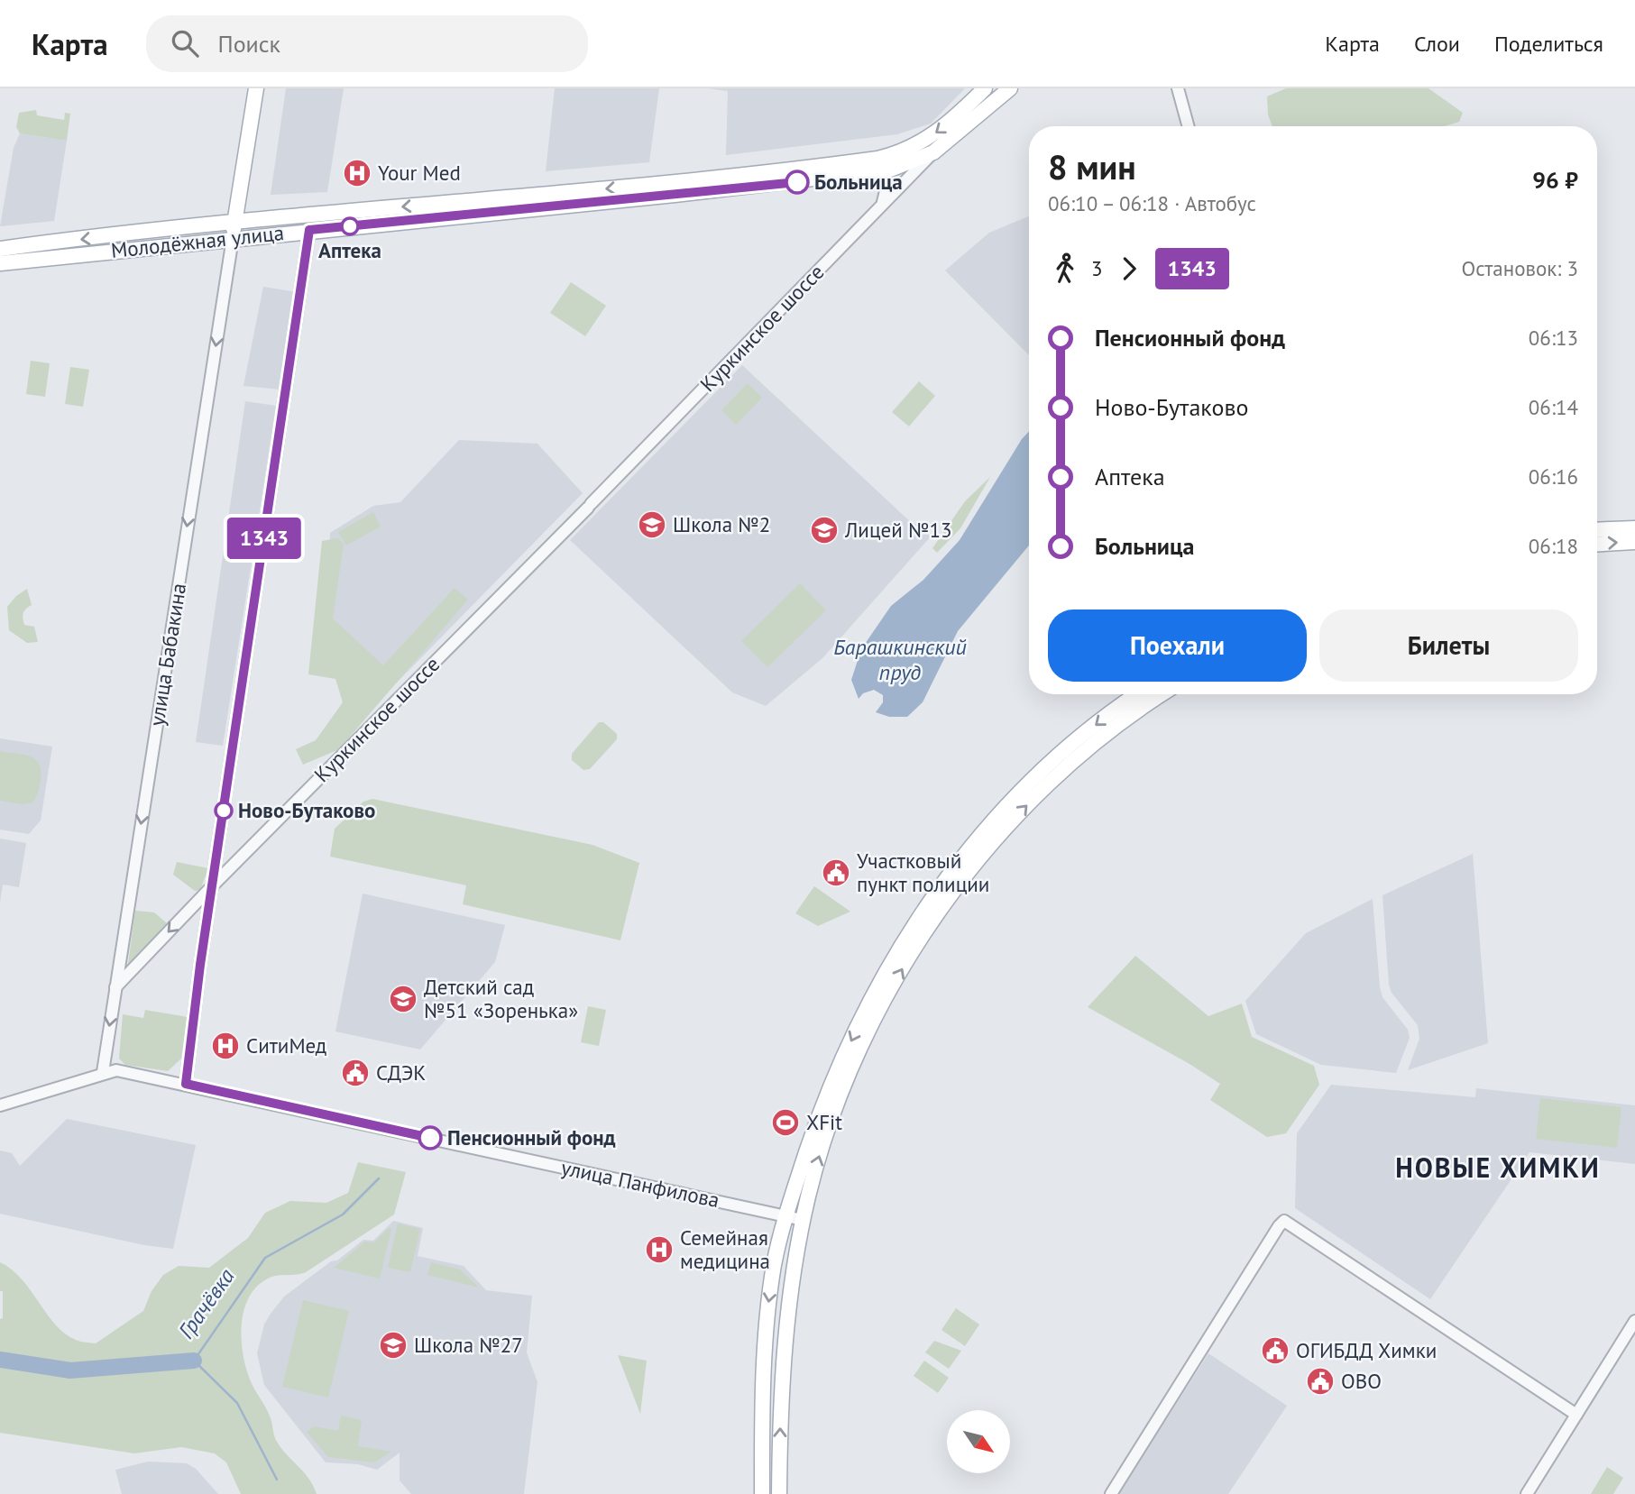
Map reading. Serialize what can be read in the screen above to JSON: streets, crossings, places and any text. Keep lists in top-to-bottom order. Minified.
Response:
{"streets":{"main road":["Молодёжная улица"],"street":["Куркинское шоссе","улица Бабакина","улица Панфилова"]},"crossings":[["Молодёжная улица","Куркинское шоссе"],["Молодёжная улица","улица Бабакина"],["Куркинское шоссе","улица Бабакина"],["улица Бабакина","улица Панфилова"]],"districts":["НОВЫЕ ХИМКИ"],"water":["Барашкинский пруд","Грачёвка"],"places":{"hospital":["Your Med","СитиМед","Семейная медицина"],"other":["Больница","Аптека","Ново-Бутаково","Пенсионный фонд"],"school or university":["Школа №2","Лицей №13","Детский сад №51 «Зоренька»","Школа №27"],"public building":["Участковый пункт полиции","СДЭК","ОГИБДД Химки","ОВО"],"sports":["XFit"]},"lines":["bus line 1343"],"north":"bottom right","page":{"header":"Карта","search":"Поиск","nav":["Карта","Слои","Поделиться"],"on_map":"1343","heading":["8 мин","06:10 – 06:18 · Автобус","96 ₽"],"legs":["3","1343","Остановок: 3"],"list":[{"name":"Пенсионный фонд","value":"06:13"},{"name":"Ново-Бутаково","value":"06:14"},{"name":"Аптека","value":"06:16"},{"name":"Больница","value":"06:18"}],"buttons":["Поехали","Билеты"]}}
